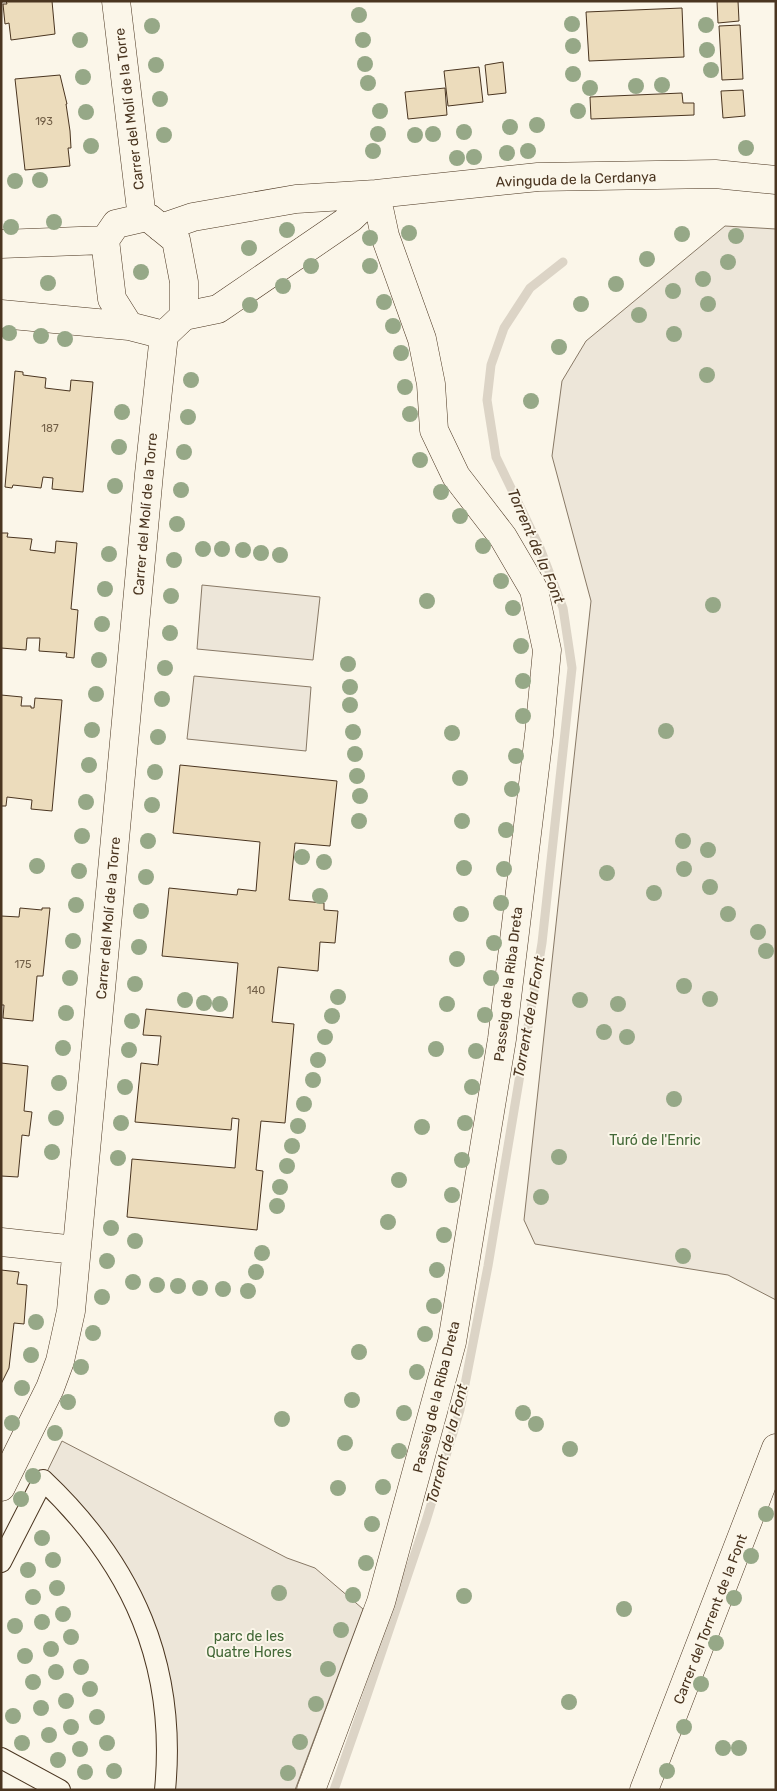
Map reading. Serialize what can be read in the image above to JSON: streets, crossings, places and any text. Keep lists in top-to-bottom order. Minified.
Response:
{"streets":{"street":["Carrer del Molí de la Torre","Avinguda de la Cerdanya","Passeig de la Riba Dreta","Carrer del Torrent de la Font"]},"crossings":[["Carrer del Molí de la Torre","Avinguda de la Cerdanya"],["Avinguda de la Cerdanya","Passeig de la Riba Dreta"]],"water":["Torrent de la Font"],"parks":["Turó de l'Enric","parc de les Quatre Hores"],"house_numbers":["193","187","175","140"]}
